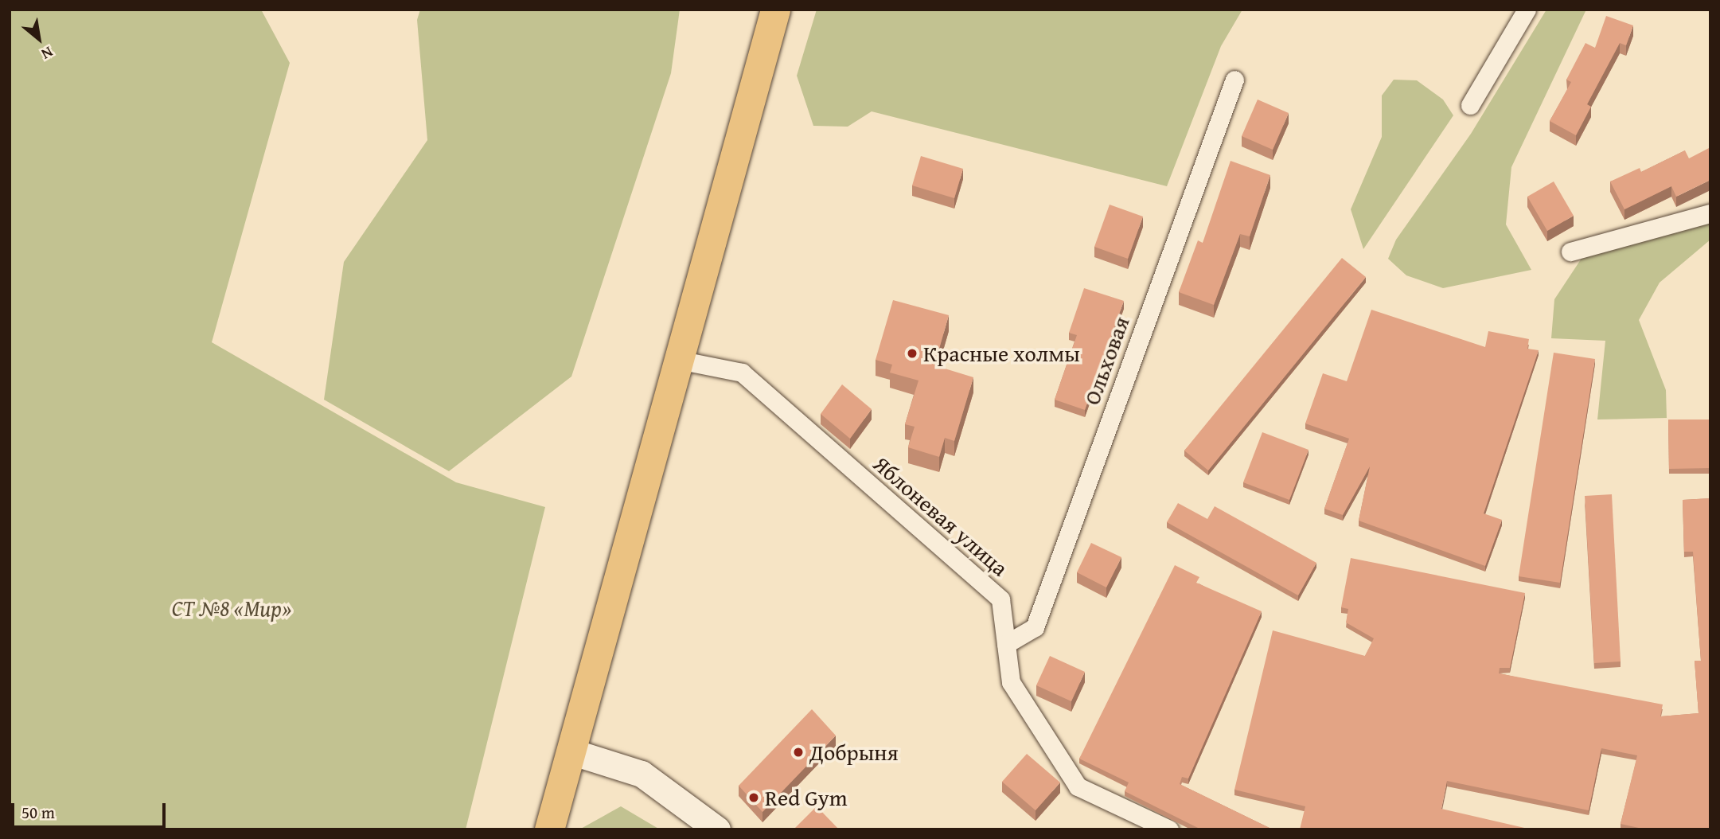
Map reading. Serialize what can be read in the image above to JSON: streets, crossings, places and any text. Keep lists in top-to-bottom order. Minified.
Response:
{"streets":{"street":["Ольховая","Яблоневая улица"]},"crossings":[["Ольховая","Яблоневая улица"]],"parks":["СТ №8 «Мир»"],"places":["Красные холмы","Добрыня","Red Gym"],"scale_bar":"50 m","north":"bottom right"}
